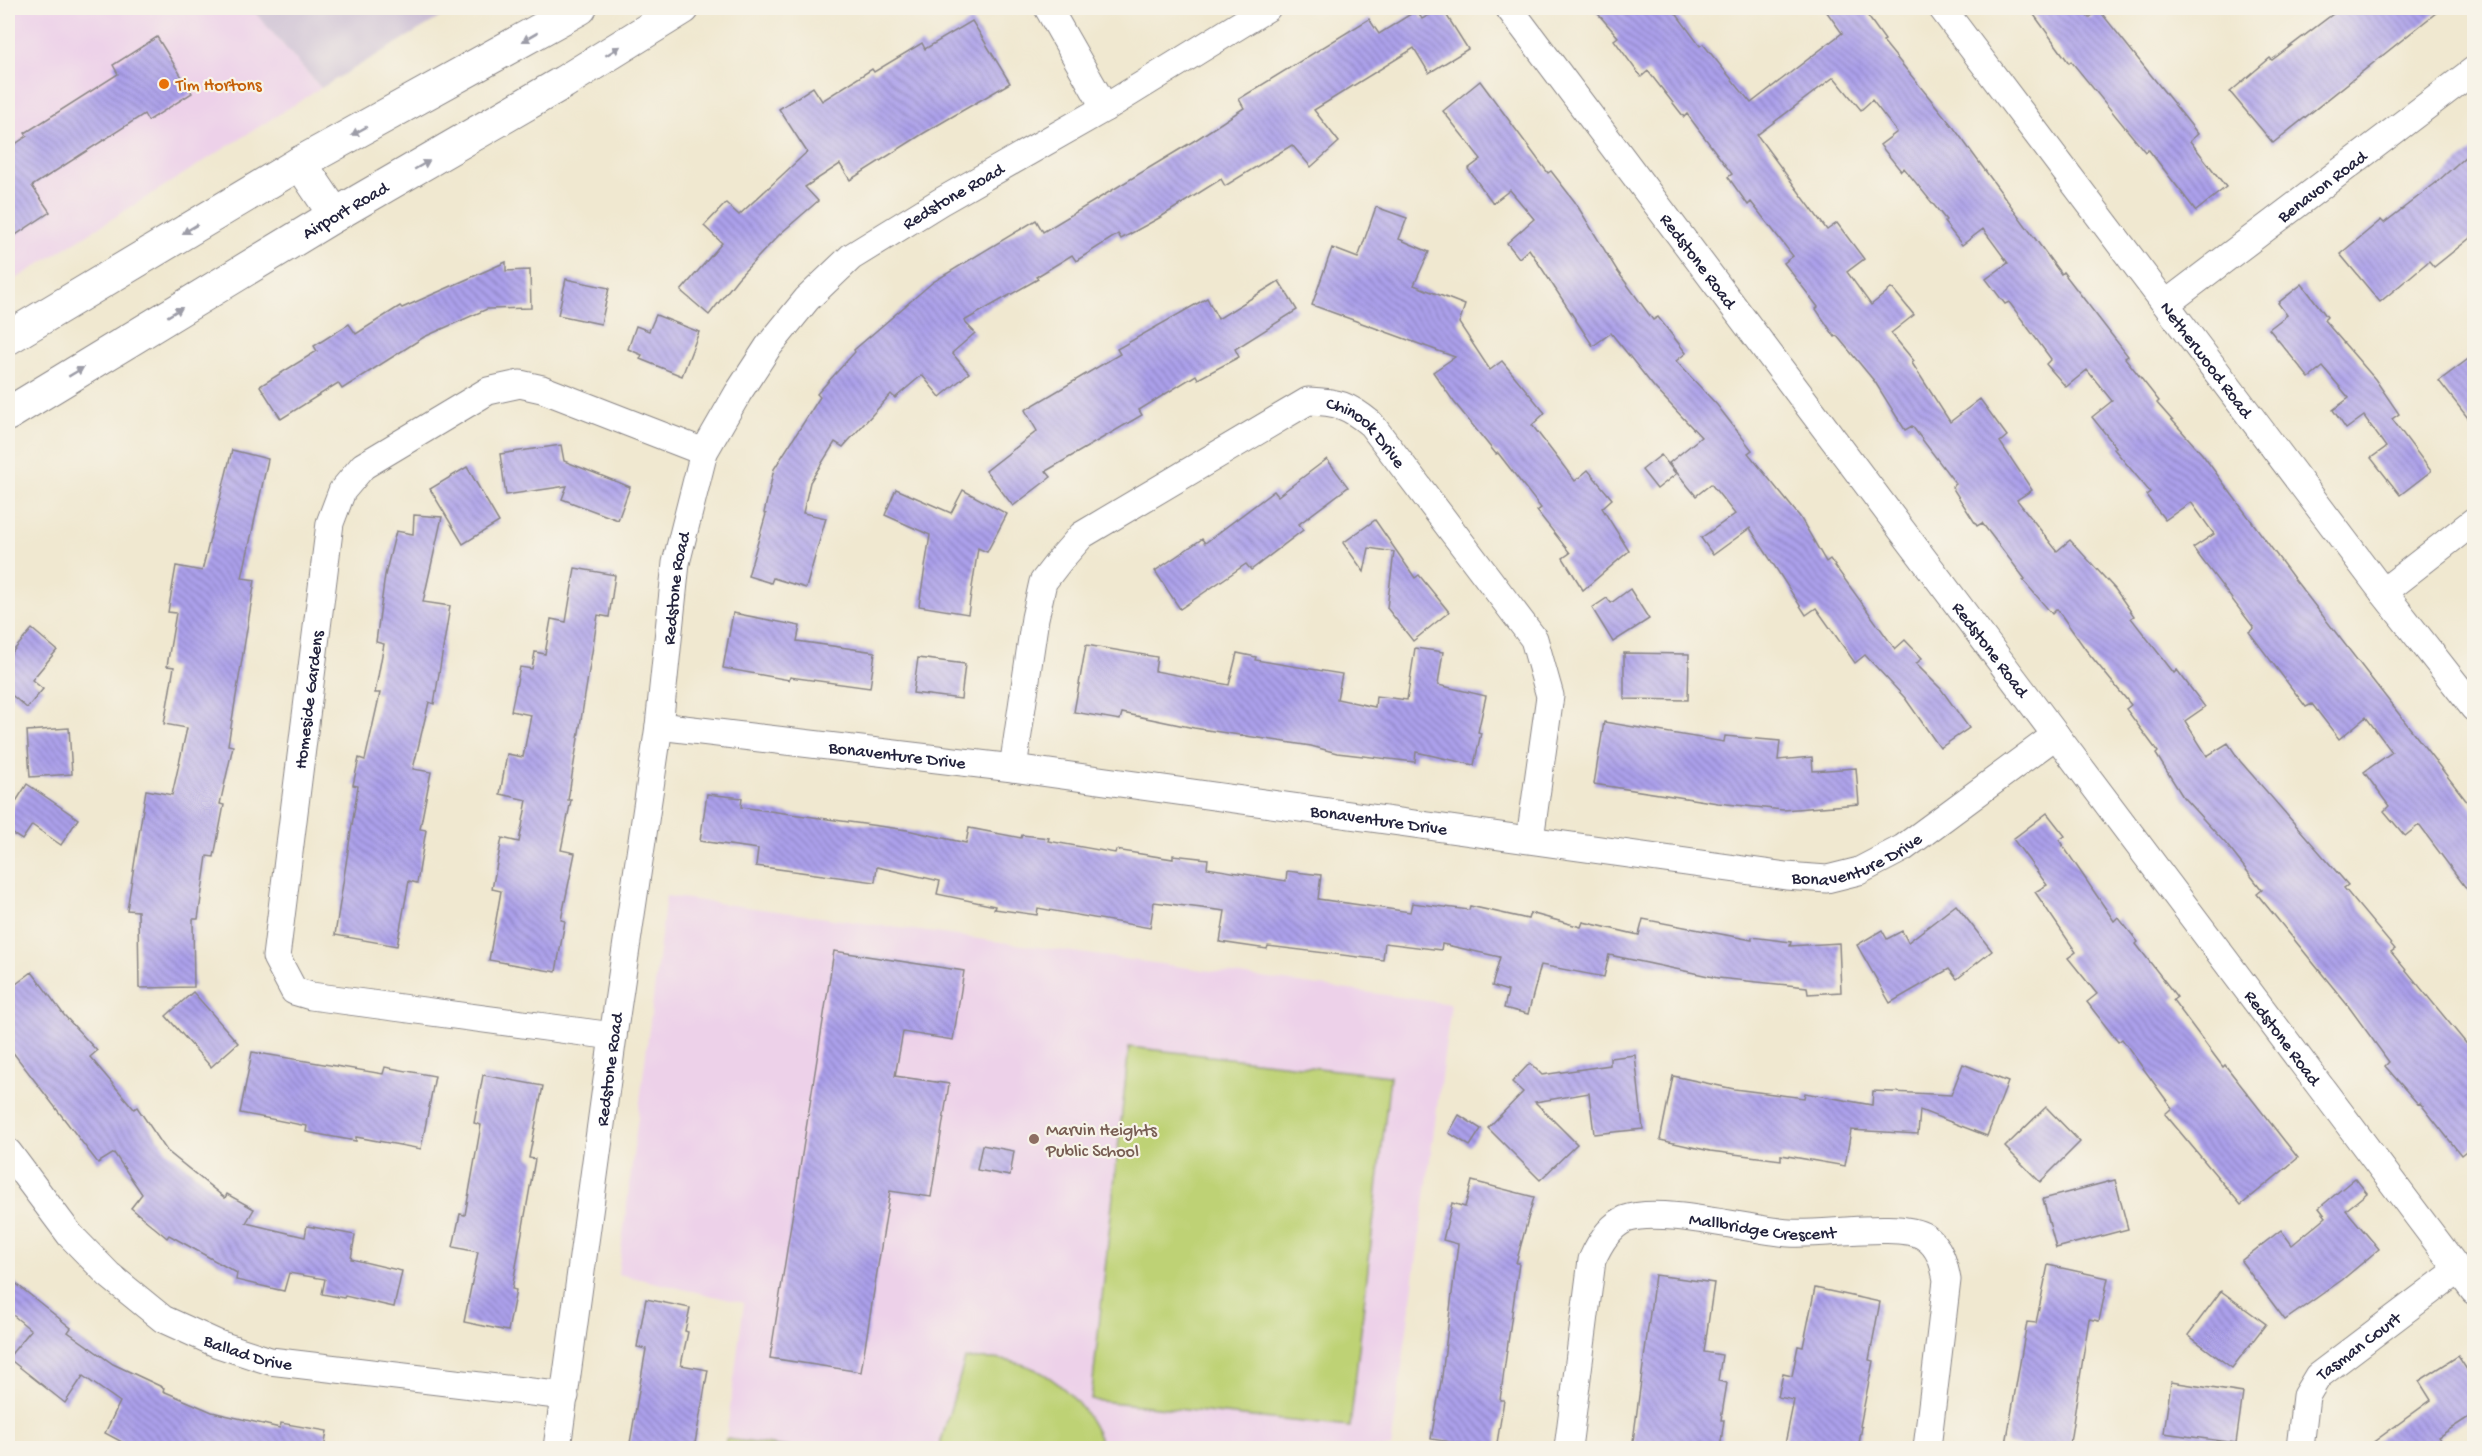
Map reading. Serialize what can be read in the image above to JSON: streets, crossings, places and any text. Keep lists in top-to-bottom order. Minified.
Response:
{"streets":{"main road":["Airport Road"],"street":["Benavon Road","Redstone Road","Netherwood Road","Chinook Drive","Homeside Gardens","Bonaventure Drive","Mallbridge Crescent","Tasman Court","Ballad Drive"]},"crossings":[["Benavon Road","Netherwood Road"],["Redstone Road","Homeside Gardens"],["Redstone Road","Bonaventure Drive"],["Redstone Road","Tasman Court"],["Redstone Road","Ballad Drive"],["Chinook Drive","Bonaventure Drive"]],"places":["Tim Hortons","Marvin Heights Public School"]}
